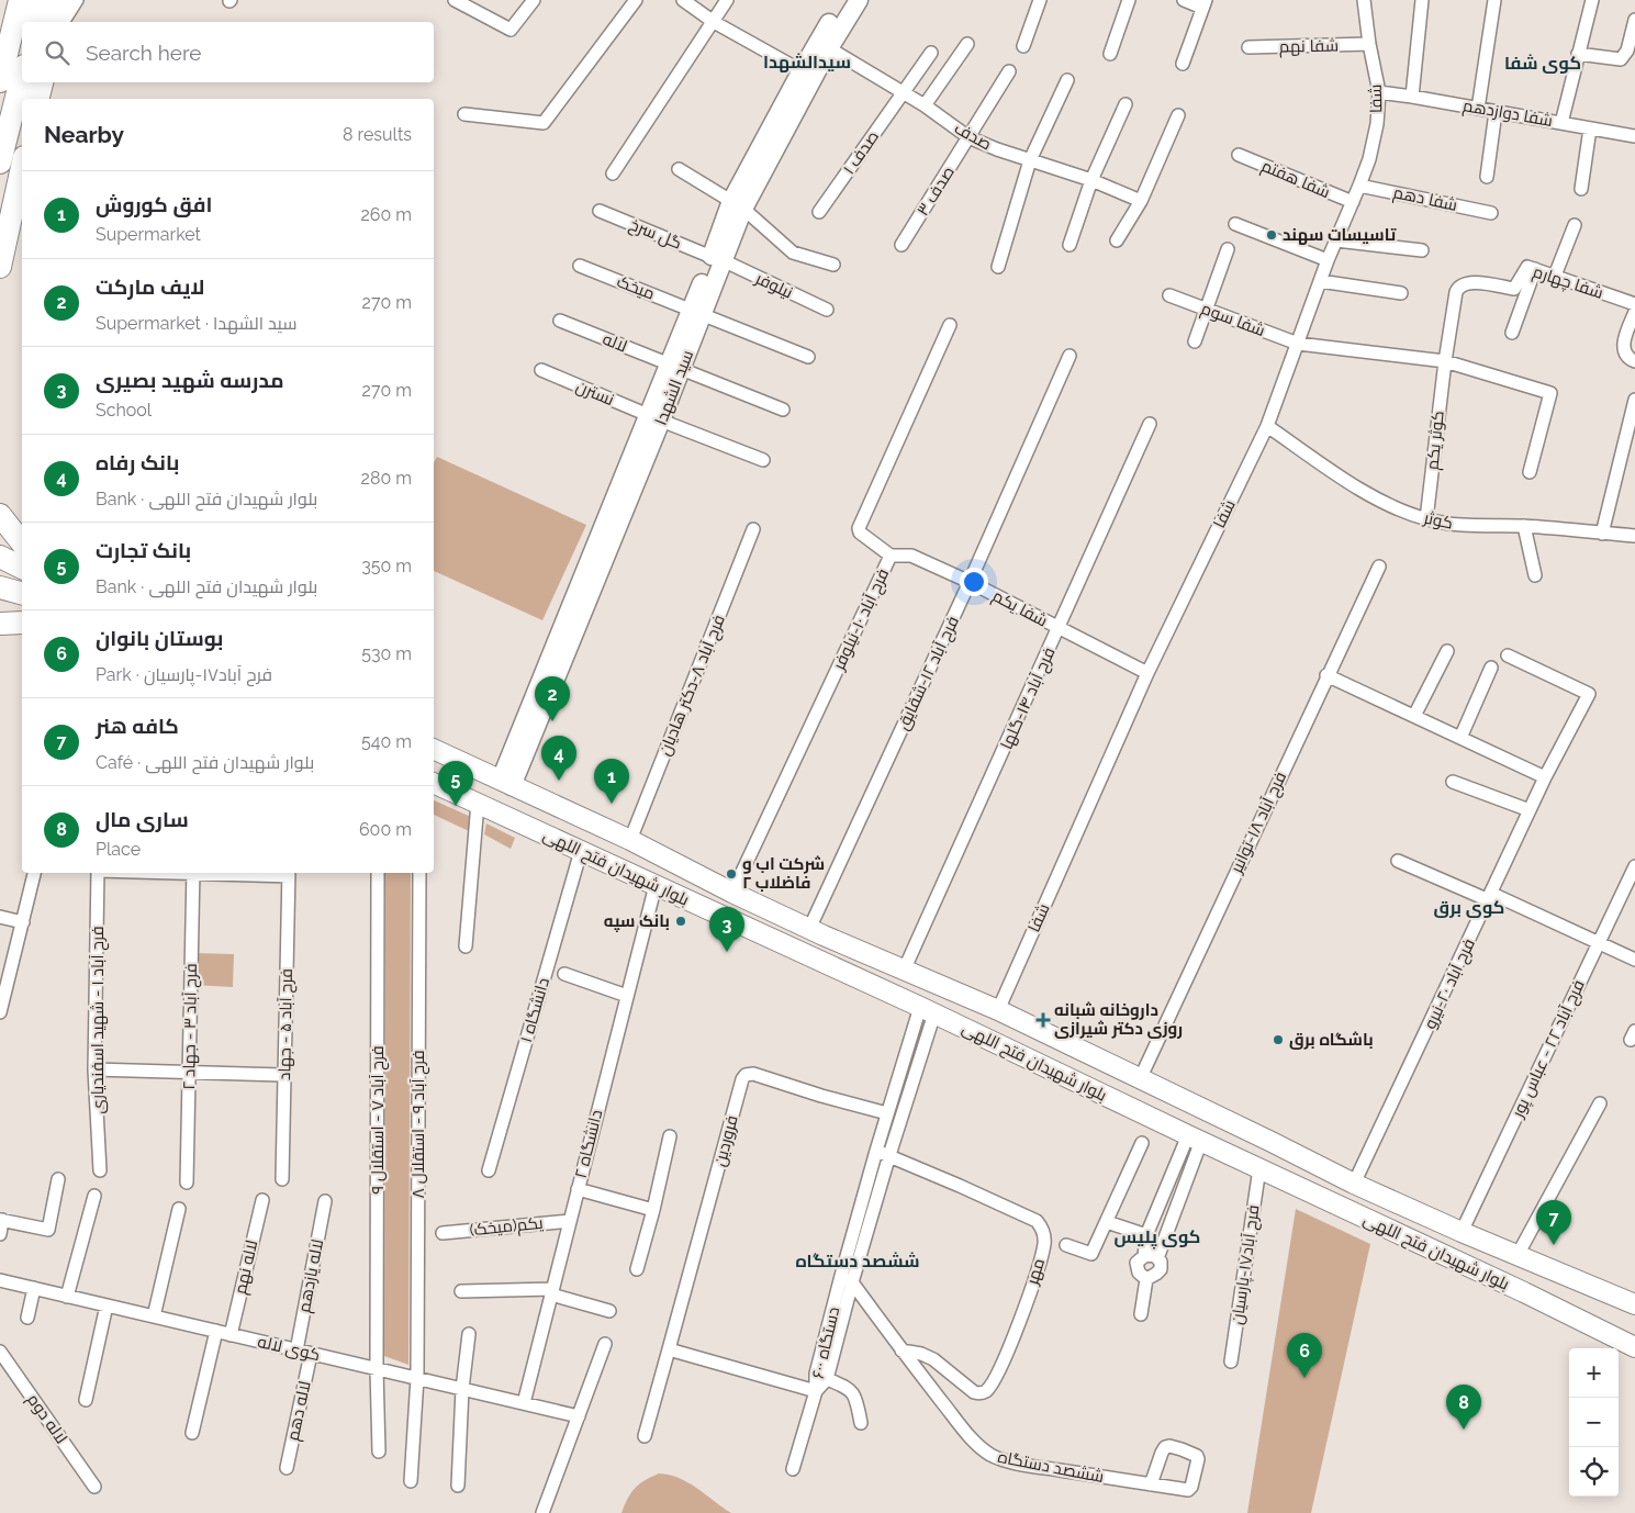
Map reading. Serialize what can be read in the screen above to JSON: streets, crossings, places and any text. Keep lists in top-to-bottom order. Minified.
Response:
{"streets":{"main road":["بلوار شهیدان فتح اللهی"],"street":["شفا نهم","شفا","شفا دوازدهم","صدف","صدف ۱","شفا هفتم","صدف ۳","شفا دهم","گل سرخ","شفا چهارم","نیلوفر","میخک","شفا سوم","لاله","سید الشهدا","نسترن","کوثر یکم","کوثر","شفا یکم","فرح آباد ۱۰-نیلوفر","فرح آباد ۱۲-شقایق","فرح آباد ۸-دکتر هادیان","فرح آباد ۱۴-گلها","فرح آباد ۱۸-توانیر","فرح آباد ۲۰-نیرو","دانشگاه ۱","فرح آباد ۱ - شهید اسفندیاری","فرح آباد ۵ - جهاد","فرح آباد ۳ - جهاد ۲","فرح آباد ۲۲ - عباس پور","فرح آباد ۷ - استقلال ۹","فرح آباد ۹ - استقلال ۸","فروردین","دانشگاه ۲","یکم(میخک)","فرح آباد۱۷-پارسیان","لاله نهم","مهر","لاله یازدهم","۶۰۰ دستگاه","کوی لاله","لاله دهم","لاله دوم","ششصد دستگاه"]},"crossings":[["شفا نهم","شفا"],["شفا","شفا دوازدهم"],["شفا","شفا هفتم"],["شفا","شفا دهم"],["شفا","شفا سوم"],["شفا","کوثر"],["شفا","شفا یکم"],["شفا","بلوار شهیدان فتح اللهی"],["صدف","صدف ۱"],["صدف","صدف ۳"],["صدف","سید الشهدا"],["گل سرخ","نیلوفر"],["گل سرخ","سید الشهدا"],["شفا چهارم","کوثر یکم"],["نیلوفر","سید الشهدا"],["میخک","سید الشهدا"],["لاله","سید الشهدا"],["سید الشهدا","نسترن"],["سید الشهدا","بلوار شهیدان فتح اللهی"],["کوثر یکم","کوثر"],["شفا یکم","فرح آباد ۱۰-نیلوفر"],["شفا یکم","فرح آباد ۱۲-شقایق"],["شفا یکم","فرح آباد ۱۴-گلها"],["فرح آباد ۱۰-نیلوفر","بلوار شهیدان فتح اللهی"],["فرح آباد ۱۲-شقایق","بلوار شهیدان فتح اللهی"],["فرح آباد ۸-دکتر هادیان","بلوار شهیدان فتح اللهی"],["فرح آباد ۱۴-گلها","بلوار شهیدان فتح اللهی"],["فرح آباد ۱۸-توانیر","بلوار شهیدان فتح اللهی"],["بلوار شهیدان فتح اللهی","فرح آباد ۲۰-نیرو"],["بلوار شهیدان فتح اللهی","دانشگاه ۱"],["بلوار شهیدان فتح اللهی","فرح آباد ۲۲ - عباس پور"],["بلوار شهیدان فتح اللهی","دانشگاه ۲"],["بلوار شهیدان فتح اللهی","فرح آباد۱۷-پارسیان"],["بلوار شهیدان فتح اللهی","۶۰۰ دستگاه"],["فرح آباد ۷ - استقلال ۹","کوی لاله"],["فرح آباد ۹ - استقلال ۸","کوی لاله"],["فروردین","۶۰۰ دستگاه"],["دانشگاه ۲","یکم(میخک)"],["دانشگاه ۲","کوی لاله"],["لاله نهم","کوی لاله"],["مهر","۶۰۰ دستگاه"],["مهر","ششصد دستگاه"],["لاله یازدهم","کوی لاله"],["۶۰۰ دستگاه","ششصد دستگاه"],["کوی لاله","لاله دهم"]],"districts":["سیدالشهدا","کوی شفا","کوی برق","کوی پلیس","ششصد دستگاه"],"places":{"other":["تاسیسات سهند","شرکت اب و فاضلاب ۲","بانک سپه","باشگاه برق"],"health":["داروخانه شبانه روزی دکتر شیرازی"]},"page":{"search":"Search here","heading":["Nearby","8 results"],"list":[{"mark":"1","name":"افق کوروش","note":"Supermarket","value":"260 m"},{"mark":"2","name":"لایف مارکت","note":"Supermarket · سید الشهدا","value":"270 m"},{"mark":"3","name":"مدرسه شهید بصیری","note":"School","value":"270 m"},{"mark":"4","name":"بانک رفاه","note":"Bank · بلوار شهیدان فتح اللهی","value":"280 m"},{"mark":"5","name":"بانک تجارت","note":"Bank · بلوار شهیدان فتح اللهی","value":"350 m"},{"mark":"6","name":"بوستان بانوان","note":"Park · فرح آباد۱۷-پارسیان","value":"530 m"},{"mark":"7","name":"کافه هنر","note":"Café · بلوار شهیدان فتح اللهی","value":"540 m"},{"mark":"8","name":"ساری مال","note":"Place","value":"600 m"}],"pins":["2","4","1","5","3","7","6","8"],"map_buttons":["+","−"]}}
